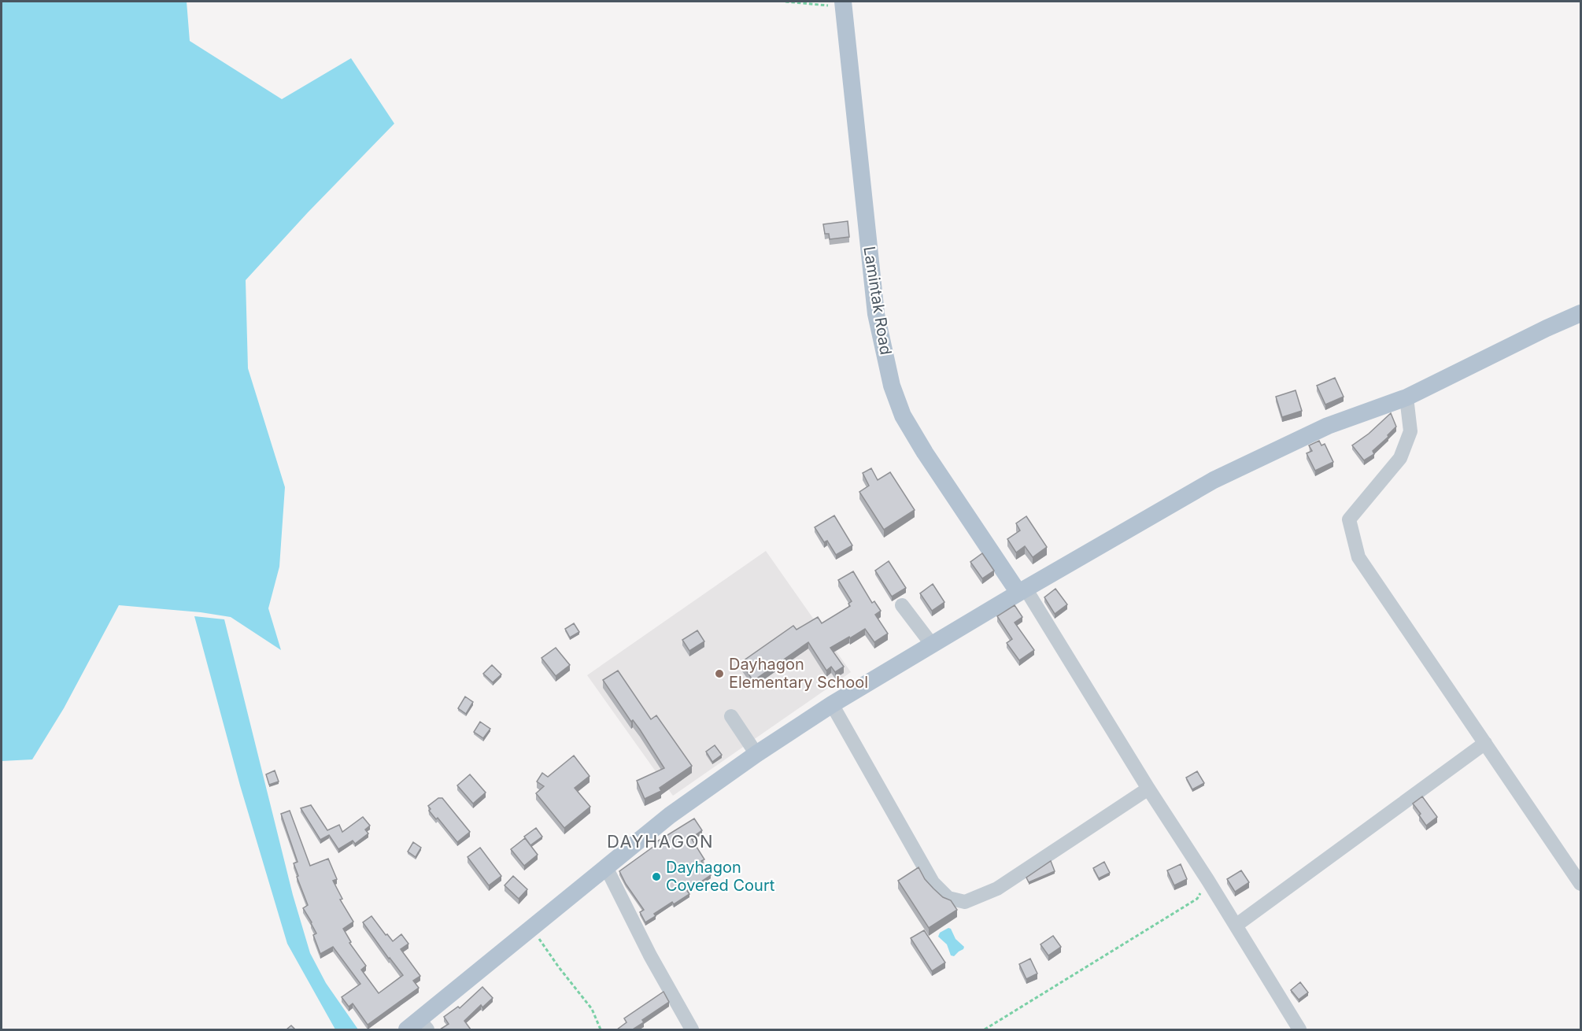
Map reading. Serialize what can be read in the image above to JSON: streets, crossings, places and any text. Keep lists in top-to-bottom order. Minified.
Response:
{"streets":{"main road":["Lamintak Road"]},"districts":["DAYHAGON"],"places":["Dayhagon Elementary School","Dayhagon Covered Court"]}
